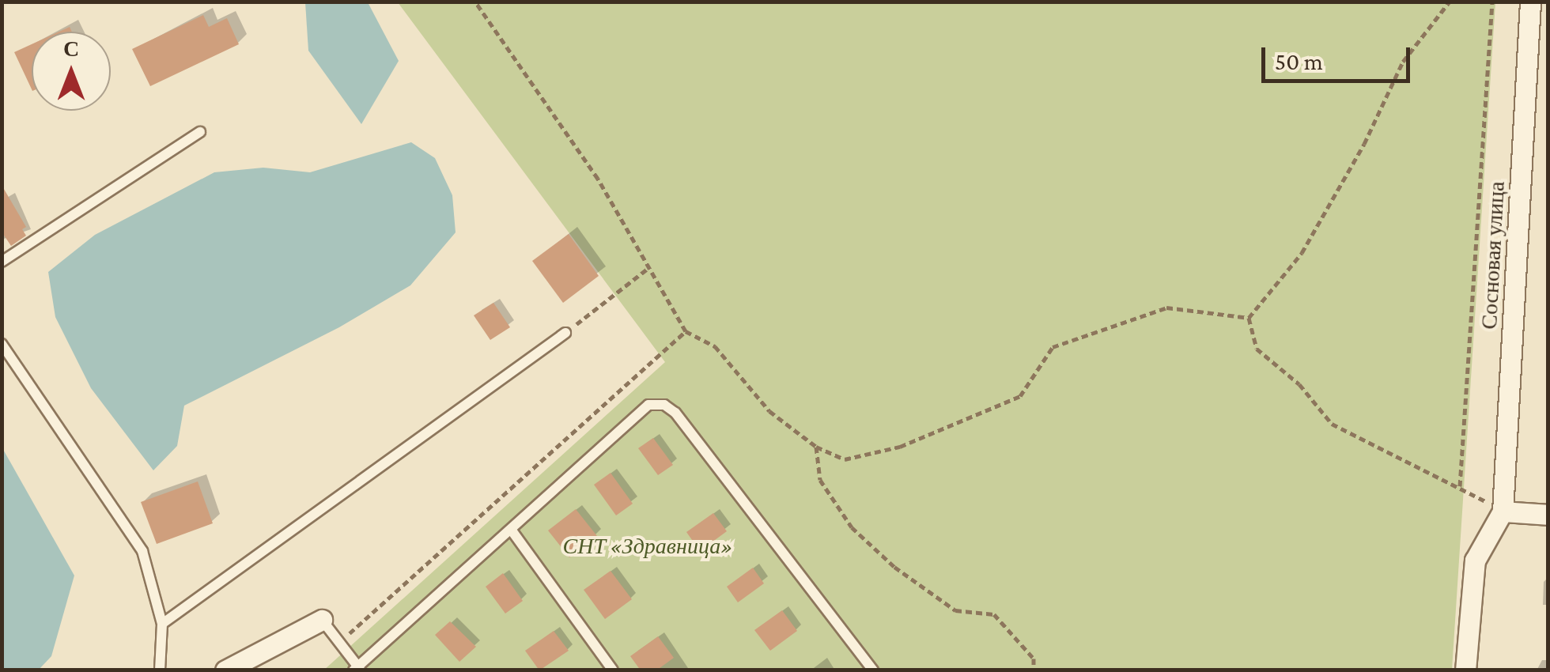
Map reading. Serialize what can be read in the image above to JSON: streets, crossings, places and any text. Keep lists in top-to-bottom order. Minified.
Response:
{"streets":{"street":["Сосновая улица"]},"parks":["СНТ «Здравница»"],"scale_bar":"50 m","north":"top"}
